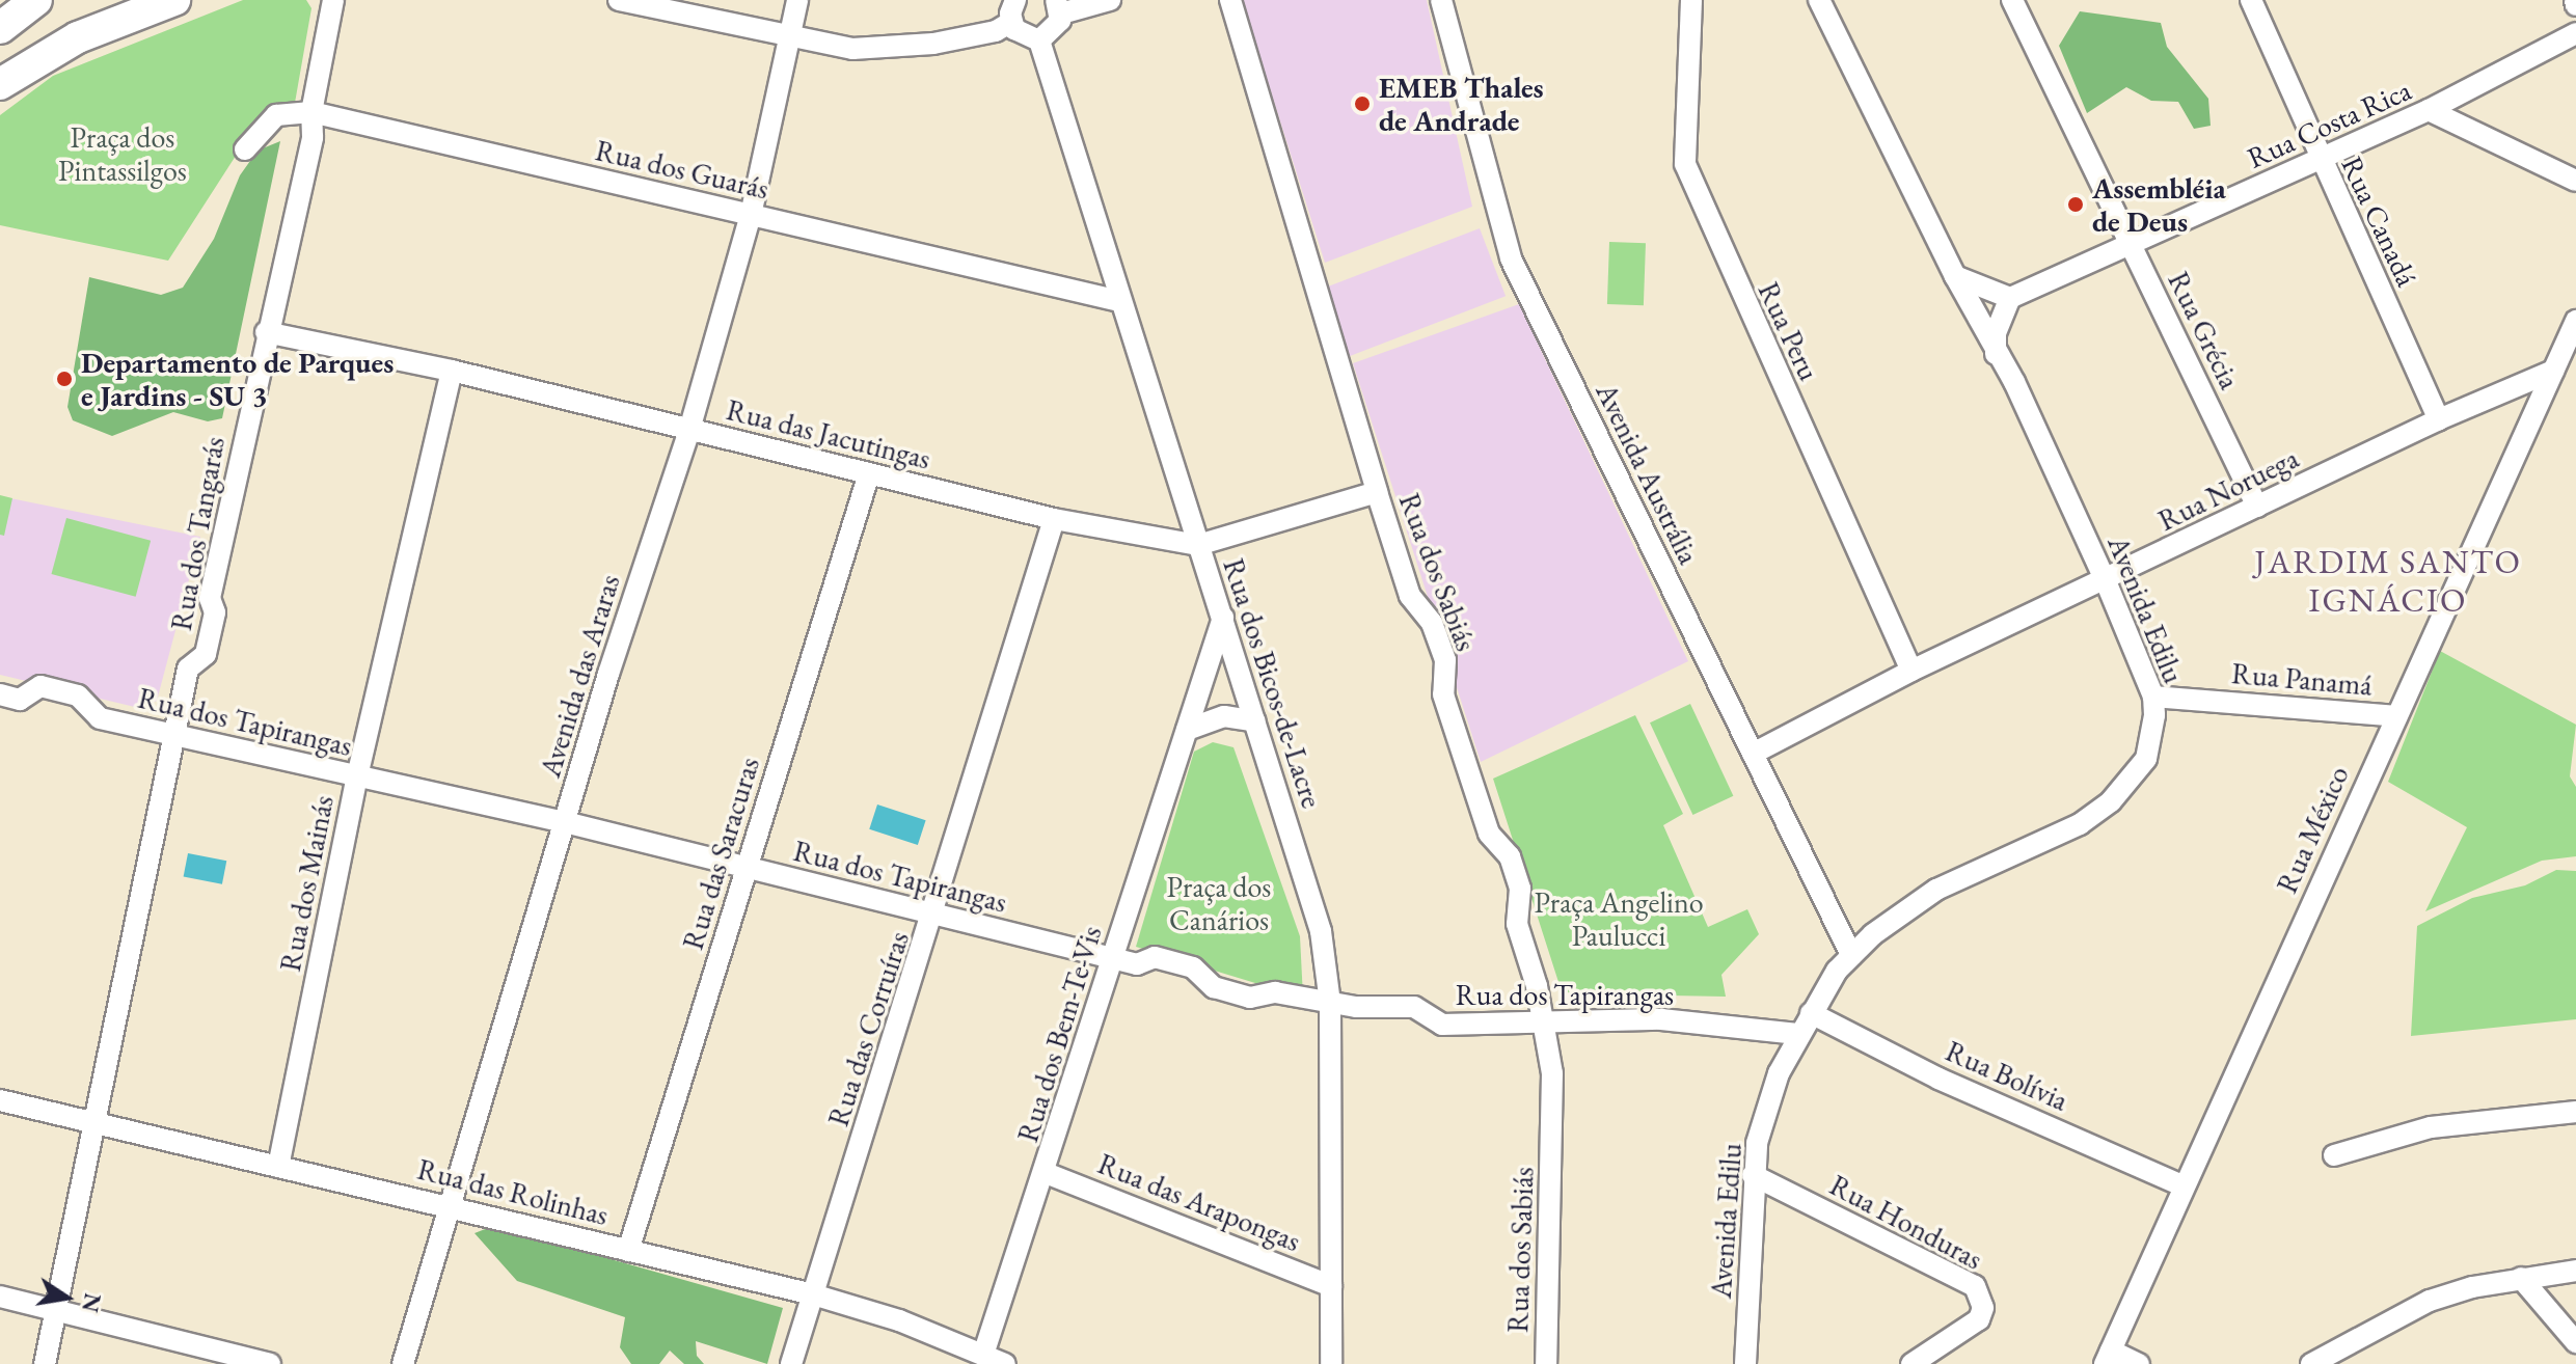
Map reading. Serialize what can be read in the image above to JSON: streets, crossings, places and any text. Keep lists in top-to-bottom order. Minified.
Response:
{"streets":{"street":["Rua Costa Rica","Rua dos Guarás","Rua Canadá","Rua Grécia","Rua Peru","Rua das Jacutingas","Avenida Austrália","Rua Noruega","Rua dos Tangarás","Rua dos Sabiás","Avenida Edilu","Avenida das Araras","Rua Panamá","Rua dos Bicos-de-Lacre","Rua dos Tapirangas","Rua México","Rua das Saracuras","Rua dos Mainás","Rua das Corruíras","Rua dos Bem-Te-Vis","Rua Bolívia","Rua das Rolinhas","Rua das Arapongas","Rua Honduras"]},"crossings":[["Rua Costa Rica","Rua Canadá"],["Rua Costa Rica","Rua Grécia"],["Rua dos Guarás","Rua dos Tangarás"],["Rua dos Guarás","Avenida das Araras"],["Rua dos Guarás","Rua dos Bicos-de-Lacre"],["Rua Canadá","Rua Noruega"],["Rua Grécia","Rua Noruega"],["Rua Peru","Rua Noruega"],["Rua das Jacutingas","Rua dos Tangarás"],["Rua das Jacutingas","Rua dos Sabiás"],["Rua das Jacutingas","Avenida das Araras"],["Rua das Jacutingas","Rua dos Bicos-de-Lacre"],["Rua das Jacutingas","Rua das Saracuras"],["Rua das Jacutingas","Rua dos Mainás"],["Rua das Jacutingas","Rua das Corruíras"],["Avenida Austrália","Rua Noruega"],["Avenida Austrália","Avenida Edilu"],["Rua Noruega","Avenida Edilu"],["Rua Noruega","Rua México"],["Rua dos Tangarás","Rua dos Tapirangas"],["Rua dos Tangarás","Rua das Rolinhas"],["Rua dos Sabiás","Rua dos Tapirangas"],["Avenida Edilu","Rua Panamá"],["Avenida Edilu","Rua dos Tapirangas"],["Avenida Edilu","Rua Bolívia"],["Avenida Edilu","Rua Honduras"],["Avenida das Araras","Rua dos Tapirangas"],["Avenida das Araras","Rua das Rolinhas"],["Rua Panamá","Rua México"],["Rua dos Bicos-de-Lacre","Rua dos Tapirangas"],["Rua dos Bicos-de-Lacre","Rua dos Bem-Te-Vis"],["Rua dos Bicos-de-Lacre","Rua das Arapongas"],["Rua dos Tapirangas","Rua das Saracuras"],["Rua dos Tapirangas","Rua dos Mainás"],["Rua dos Tapirangas","Rua das Corruíras"],["Rua dos Tapirangas","Rua dos Bem-Te-Vis"],["Rua México","Rua Bolívia"],["Rua das Saracuras","Rua das Rolinhas"],["Rua dos Mainás","Rua das Rolinhas"],["Rua das Corruíras","Rua das Rolinhas"],["Rua dos Bem-Te-Vis","Rua das Rolinhas"],["Rua dos Bem-Te-Vis","Rua das Arapongas"]],"districts":["JARDIM SANTO IGNÁCIO"],"parks":["Praça dos Pintassilgos","Praça dos Canários","Praça Angelino Paulucci"],"places":["EMEB Thales de Andrade","Assembléia de Deus","Departamento de Parques e Jardins - SU 3"],"north":"right"}
